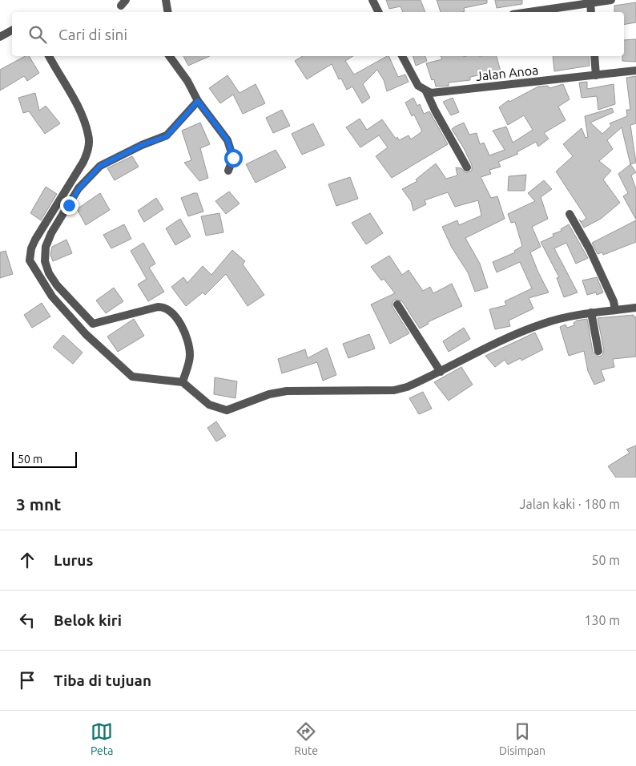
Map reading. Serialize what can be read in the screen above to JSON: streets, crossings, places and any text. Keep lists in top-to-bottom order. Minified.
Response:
{"streets":{"street":["Jalan Anoa"]},"scale_bar":"50 m","page":{"search":"Cari di sini","scale":"50 m","heading":["3 mnt","Jalan kaki · 180 m"],"list":[["Lurus","50 m"],["Belok kiri","130 m"],"Tiba di tujuan"],"nav":["Peta","Rute","Disimpan"]}}
